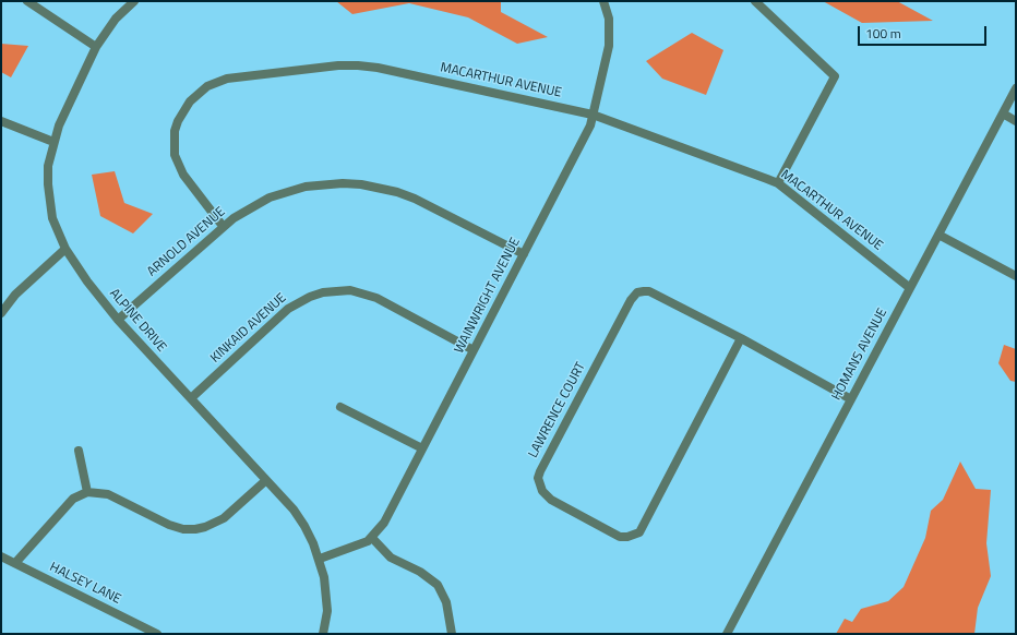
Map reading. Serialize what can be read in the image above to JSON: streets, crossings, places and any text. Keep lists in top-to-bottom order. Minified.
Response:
{"streets":{"street":["MACARTHUR AVENUE","ARNOLD AVENUE","WAINWRIGHT AVENUE","ALPINE DRIVE","KINKAID AVENUE","HOMANS AVENUE","LAWRENCE COURT","HALSEY LANE"]},"crossings":[["MACARTHUR AVENUE","ARNOLD AVENUE"],["MACARTHUR AVENUE","WAINWRIGHT AVENUE"],["MACARTHUR AVENUE","HOMANS AVENUE"],["ARNOLD AVENUE","WAINWRIGHT AVENUE"],["ARNOLD AVENUE","ALPINE DRIVE"],["WAINWRIGHT AVENUE","ALPINE DRIVE"],["WAINWRIGHT AVENUE","KINKAID AVENUE"],["ALPINE DRIVE","KINKAID AVENUE"],["HOMANS AVENUE","LAWRENCE COURT"]],"scale_bar":"100 m"}
